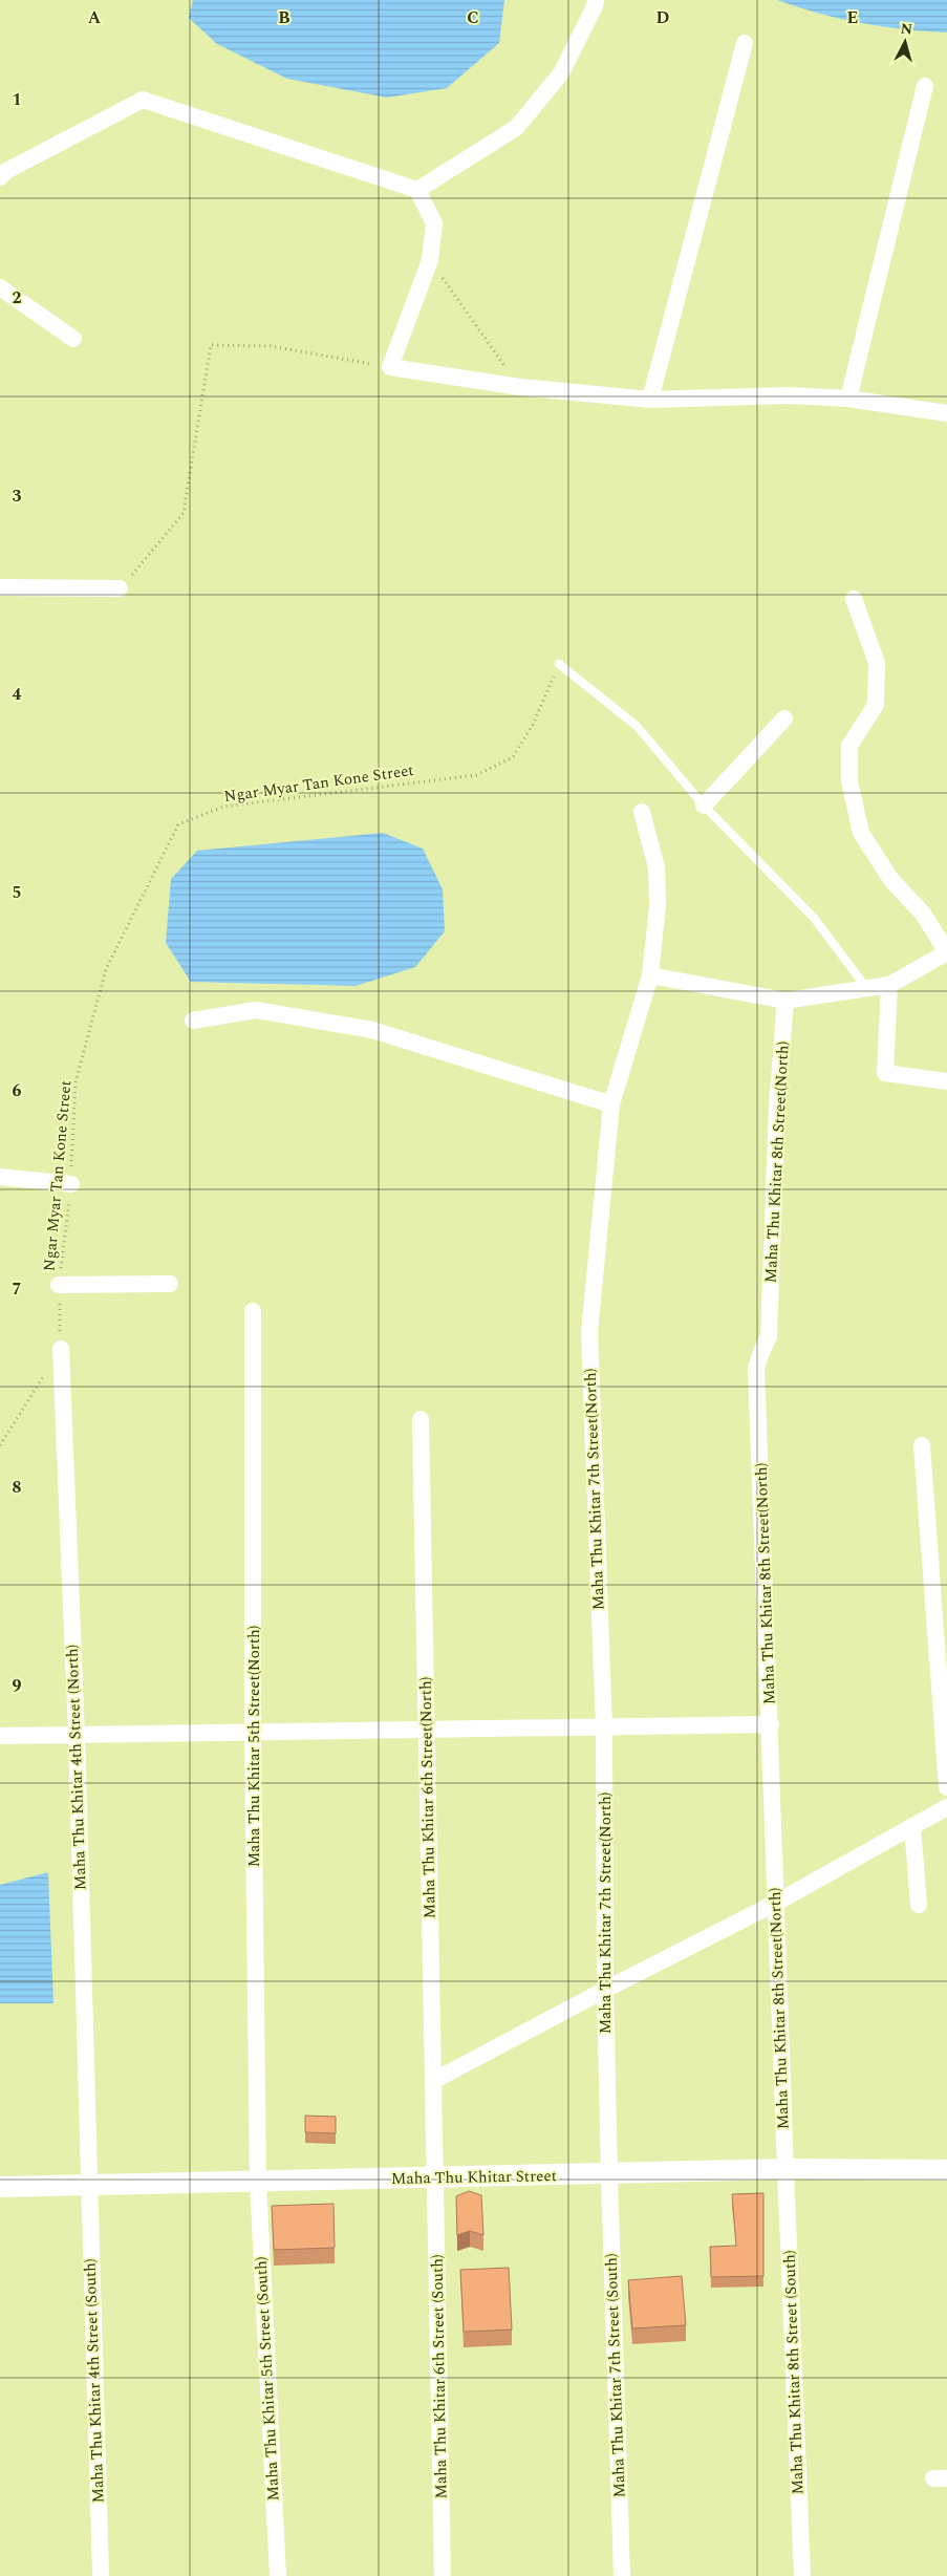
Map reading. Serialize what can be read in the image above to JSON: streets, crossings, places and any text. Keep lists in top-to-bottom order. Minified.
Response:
{"streets":{"street":["Maha Thu Khitar 8th Street(North)","Maha Thu Khitar 7th Street(North)","Maha Thu Khitar 5th Street(North)","Maha Thu Khitar 4th Street (North)","Maha Thu Khitar 6th Street(North)","Maha Thu Khitar Street","Maha Thu Khitar 8th Street (South)","Maha Thu Khitar 7th Street (South)","Maha Thu Khitar 6th Street (South)","Maha Thu Khitar 5th Street (South)","Maha Thu Khitar 4th Street (South)"],"path":["Ngar Myar Tan Kone Street"]},"crossings":[["Ngar Myar Tan Kone Street","Maha Thu Khitar 4th Street (North)"],["Maha Thu Khitar 8th Street(North)","Maha Thu Khitar Street"],["Maha Thu Khitar 8th Street(North)","Maha Thu Khitar 8th Street (South)"],["Maha Thu Khitar 7th Street(North)","Maha Thu Khitar Street"],["Maha Thu Khitar 7th Street(North)","Maha Thu Khitar 7th Street (South)"],["Maha Thu Khitar 5th Street(North)","Maha Thu Khitar Street"],["Maha Thu Khitar 5th Street(North)","Maha Thu Khitar 5th Street (South)"],["Maha Thu Khitar 4th Street (North)","Maha Thu Khitar Street"],["Maha Thu Khitar 4th Street (North)","Maha Thu Khitar 4th Street (South)"],["Maha Thu Khitar 6th Street(North)","Maha Thu Khitar Street"],["Maha Thu Khitar 6th Street(North)","Maha Thu Khitar 6th Street (South)"],["Maha Thu Khitar Street","Maha Thu Khitar 8th Street (South)"],["Maha Thu Khitar Street","Maha Thu Khitar 7th Street (South)"],["Maha Thu Khitar Street","Maha Thu Khitar 6th Street (South)"],["Maha Thu Khitar Street","Maha Thu Khitar 5th Street (South)"],["Maha Thu Khitar Street","Maha Thu Khitar 4th Street (South)"]],"north":"top","grid":{"columns":["A","B","C","D","E"],"rows":["1","2","3","4","5","6","7","8","9"]}}
